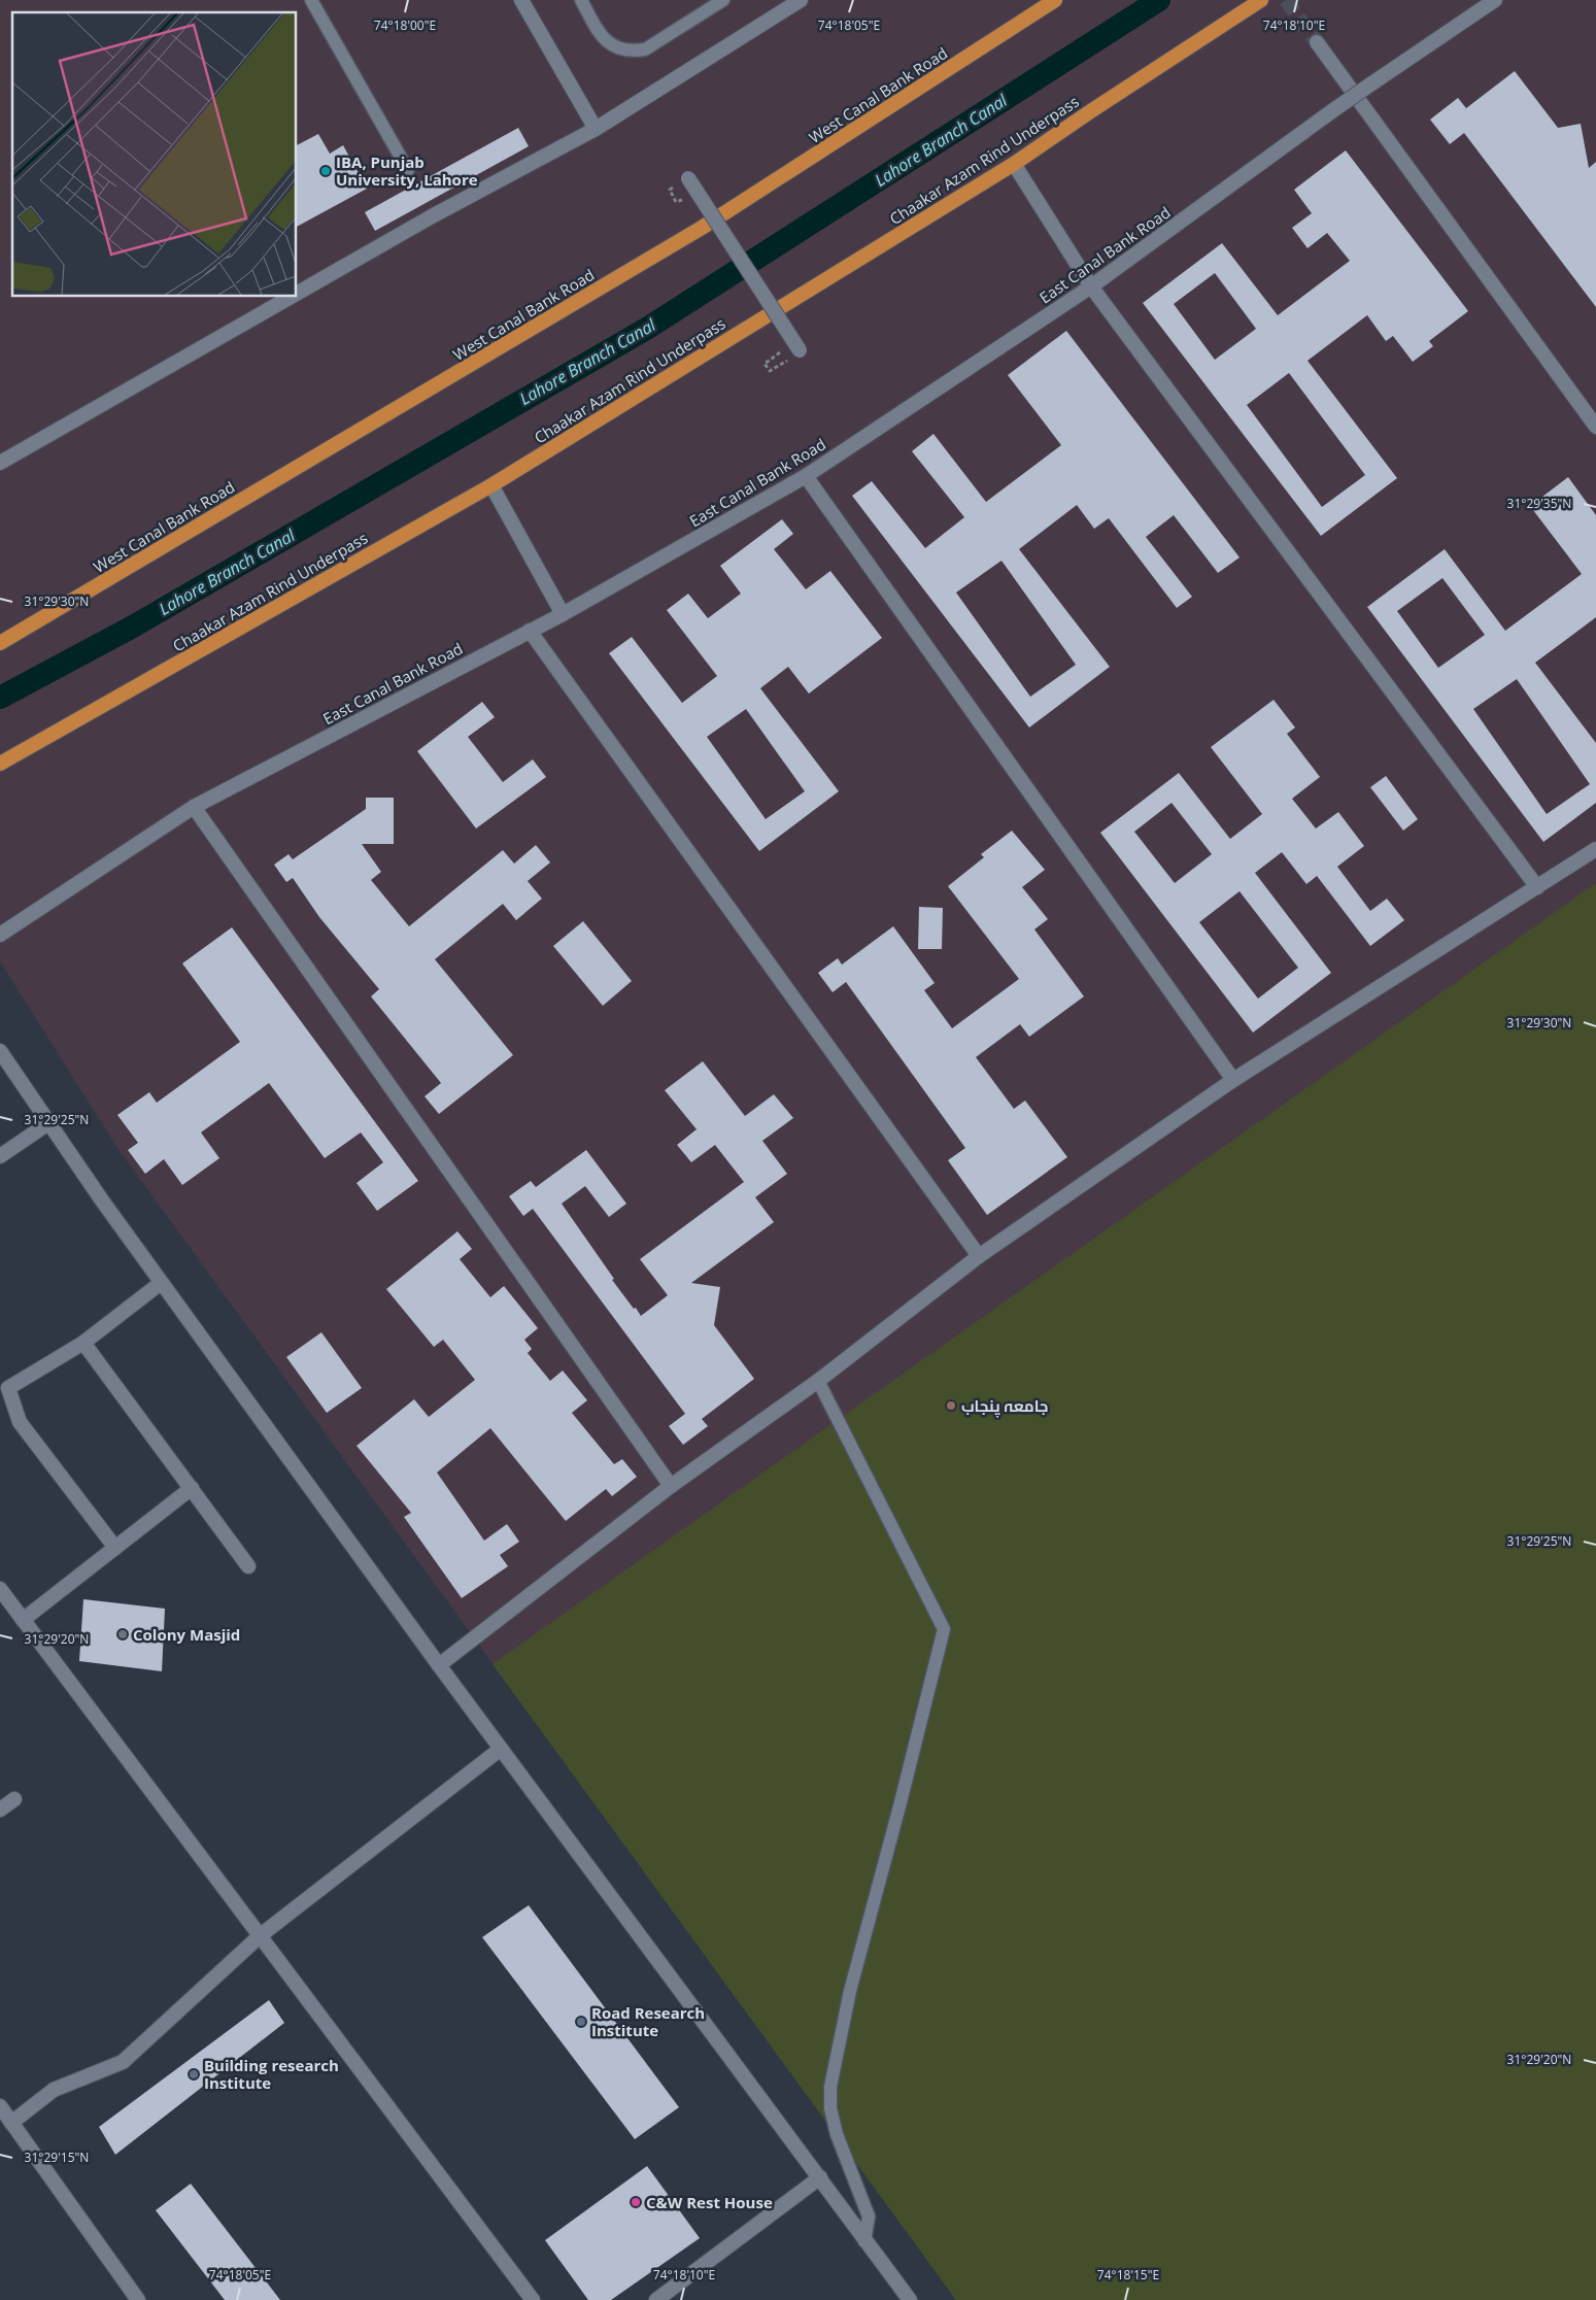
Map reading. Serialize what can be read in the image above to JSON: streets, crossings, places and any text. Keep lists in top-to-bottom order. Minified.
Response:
{"streets":{"highway":["West Canal Bank Road","Chaakar Azam Rind Underpass"],"street":["East Canal Bank Road"]},"water":["Lahore Branch Canal"],"places":["IBA, Punjab University, Lahore","جامعہ پنجاب","Colony Masjid","Road Research Institute","Building research Institute","C&W Rest House"],"coordinates":["74°18'00\"E","74°18'05\"E","74°18'10\"E","31°29'35\"N","31°29'30\"N","31°29'25\"N","31°29'20\"N","31°29'15\"N","74°18'15\"E"]}
